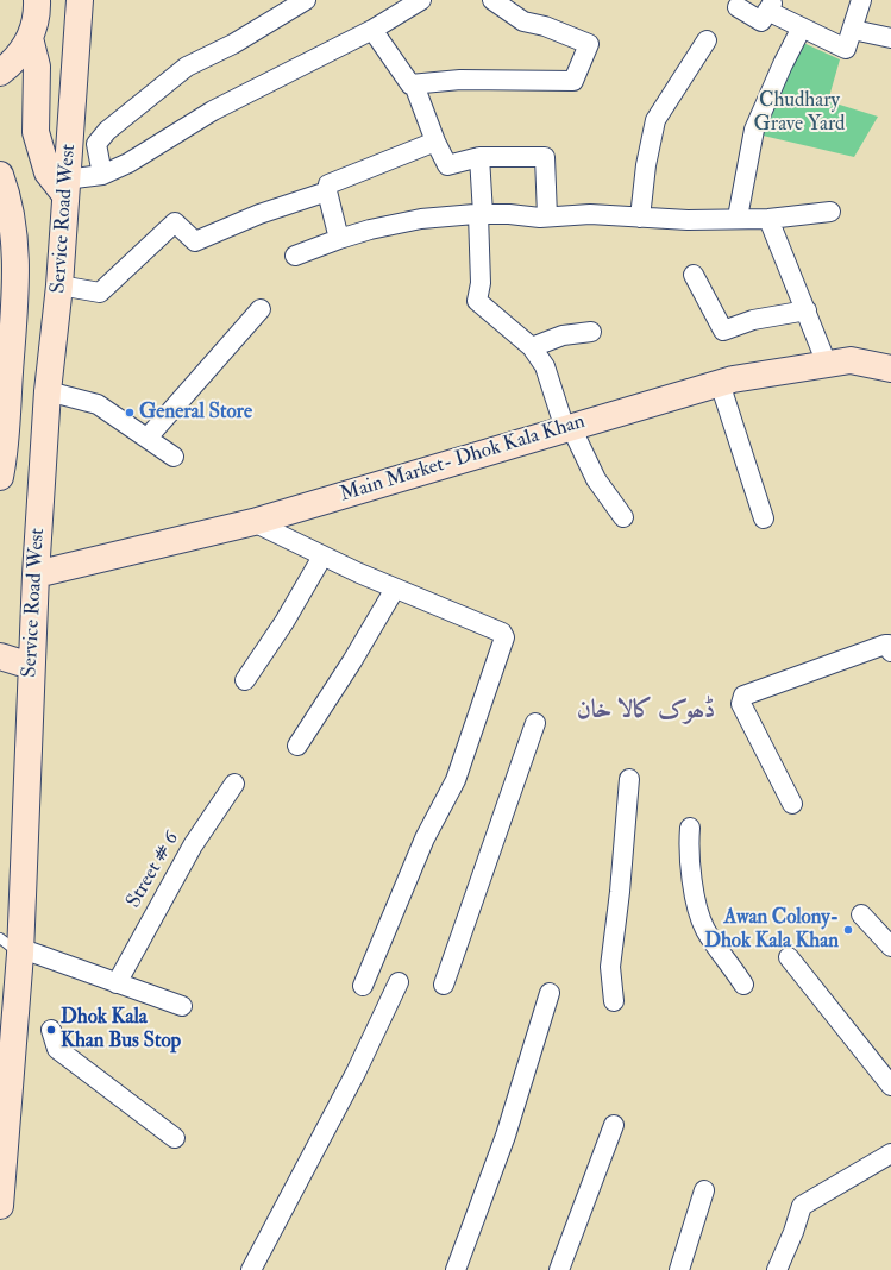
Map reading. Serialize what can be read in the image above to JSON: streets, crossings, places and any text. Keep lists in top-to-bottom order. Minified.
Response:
{"streets":{"street":["Service Road West","Main Market- Dhok Kala Khan","Street # 6"]},"crossings":[["Service Road West","Main Market- Dhok Kala Khan"]],"districts":["ڈھوک کالا خان"],"parks":["Chudhary Grave Yard"],"places":["General Store","Awan Colony- Dhok Kala Khan","Dhok Kala Khan Bus Stop"]}
